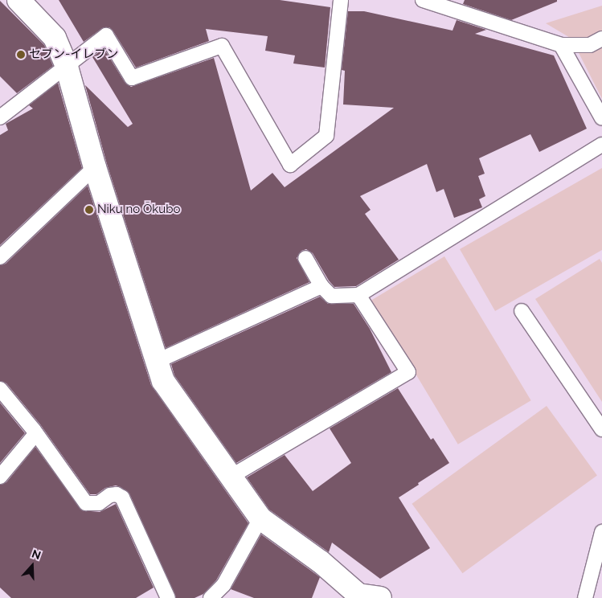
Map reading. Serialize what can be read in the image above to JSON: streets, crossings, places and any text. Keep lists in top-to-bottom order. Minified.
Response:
{"places":["セブン-イレブン","Niku no Ōkubo"],"north":"top"}
